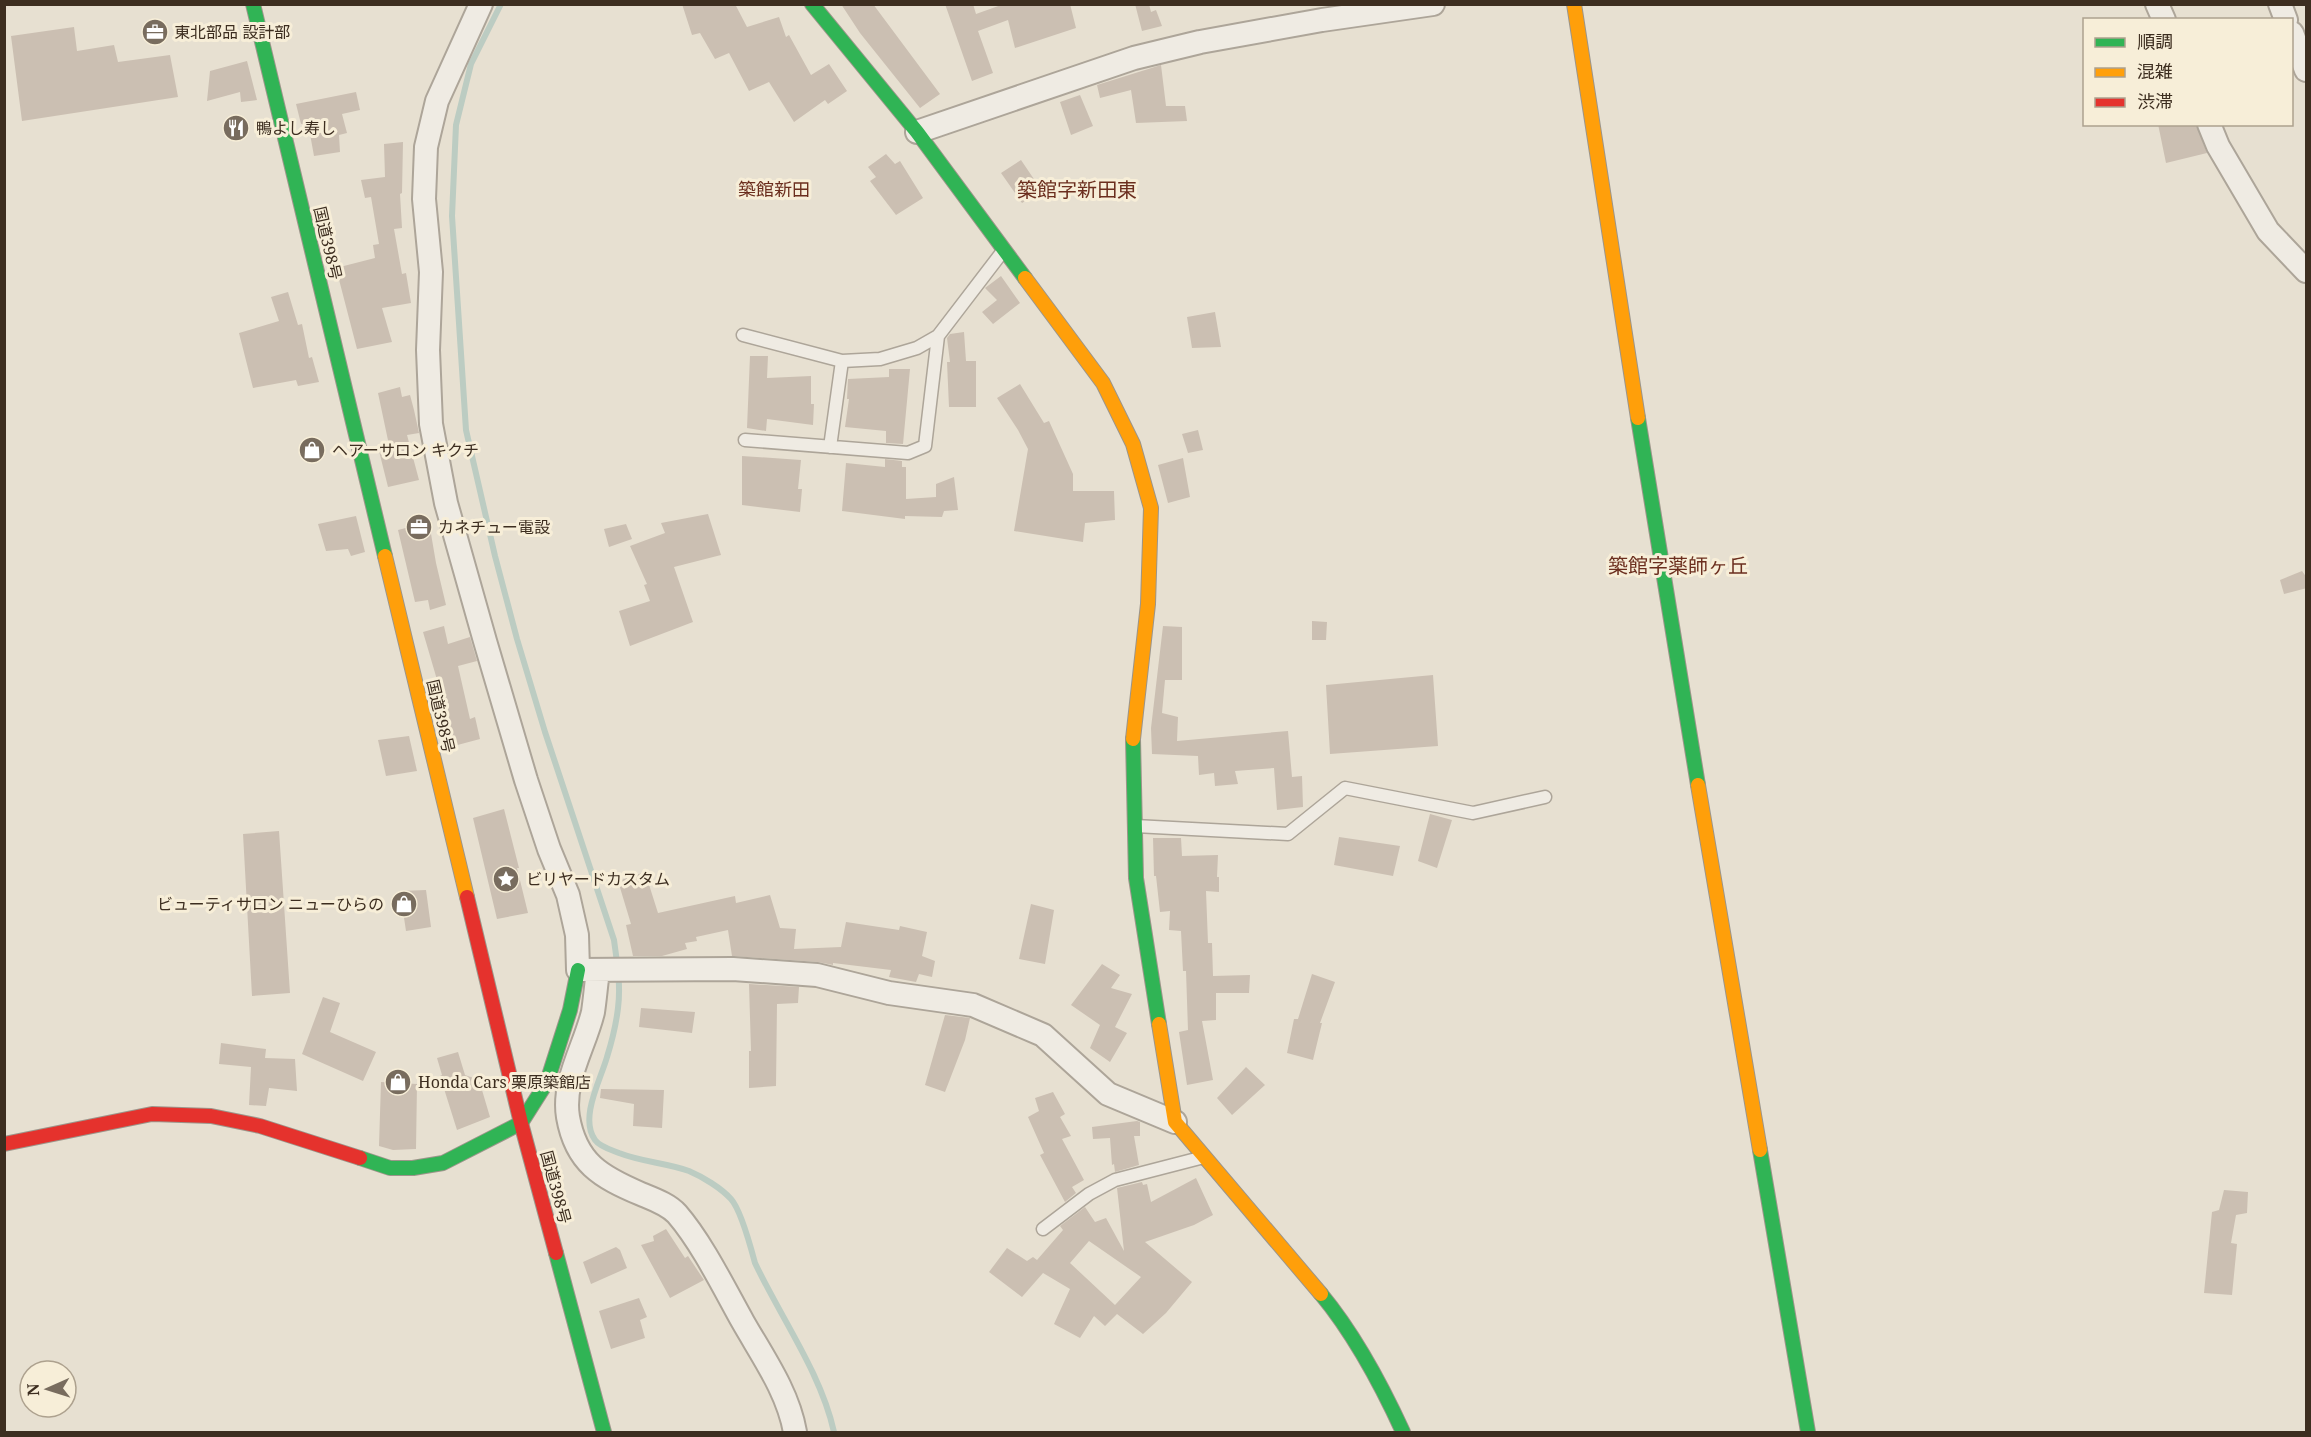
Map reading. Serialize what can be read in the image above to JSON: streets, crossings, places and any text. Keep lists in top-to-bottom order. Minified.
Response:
{"streets":{"main road":["国道398号"]},"districts":["築館新田","築館字新田東","築館字薬師ヶ丘"],"places":{"office":["東北部品 設計部","カネチュー電設"],"restaurant":["鴨よし寿し"],"shop":["ヘアーサロン キクチ","ビューティサロン ニューひらの","Honda Cars 栗原築館店"],"place":["ビリヤードカスタム"]},"legend":["順調","混雑","渋滞"],"north":"left"}
